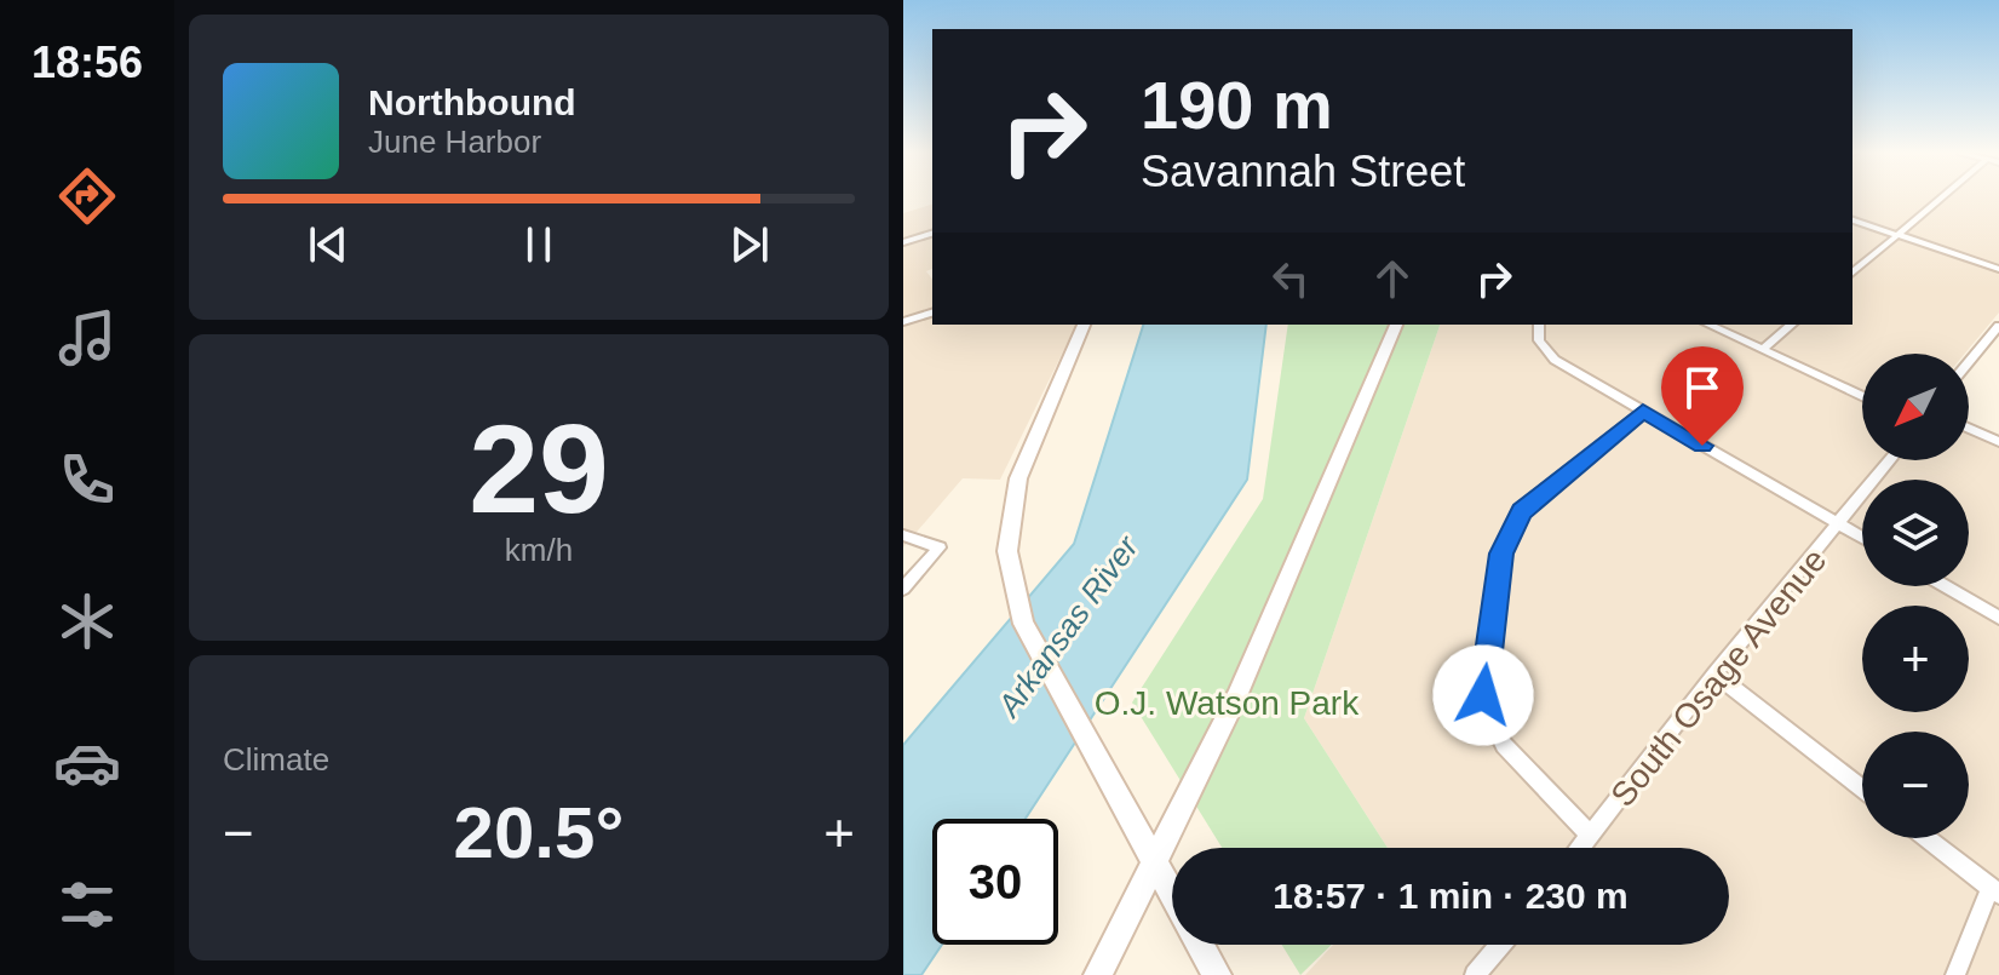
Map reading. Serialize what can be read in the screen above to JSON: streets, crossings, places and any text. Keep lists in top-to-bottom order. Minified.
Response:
{"streets":{"street":["South Osage Avenue"]},"water":["Arkansas River"],"parks":["O.J. Watson Park"],"north":"bottom left","page":{"tabs":"18:56","turn":["190 m","Savannah Street"],"song":["Northbound","June Harbor"],"tile":[["29","km/h"],"Climate"],"map_buttons":["+","−"],"heat":["−","20.5°","+"],"limit":"30","trip":"18:57 · 1 min · 230 m"}}
